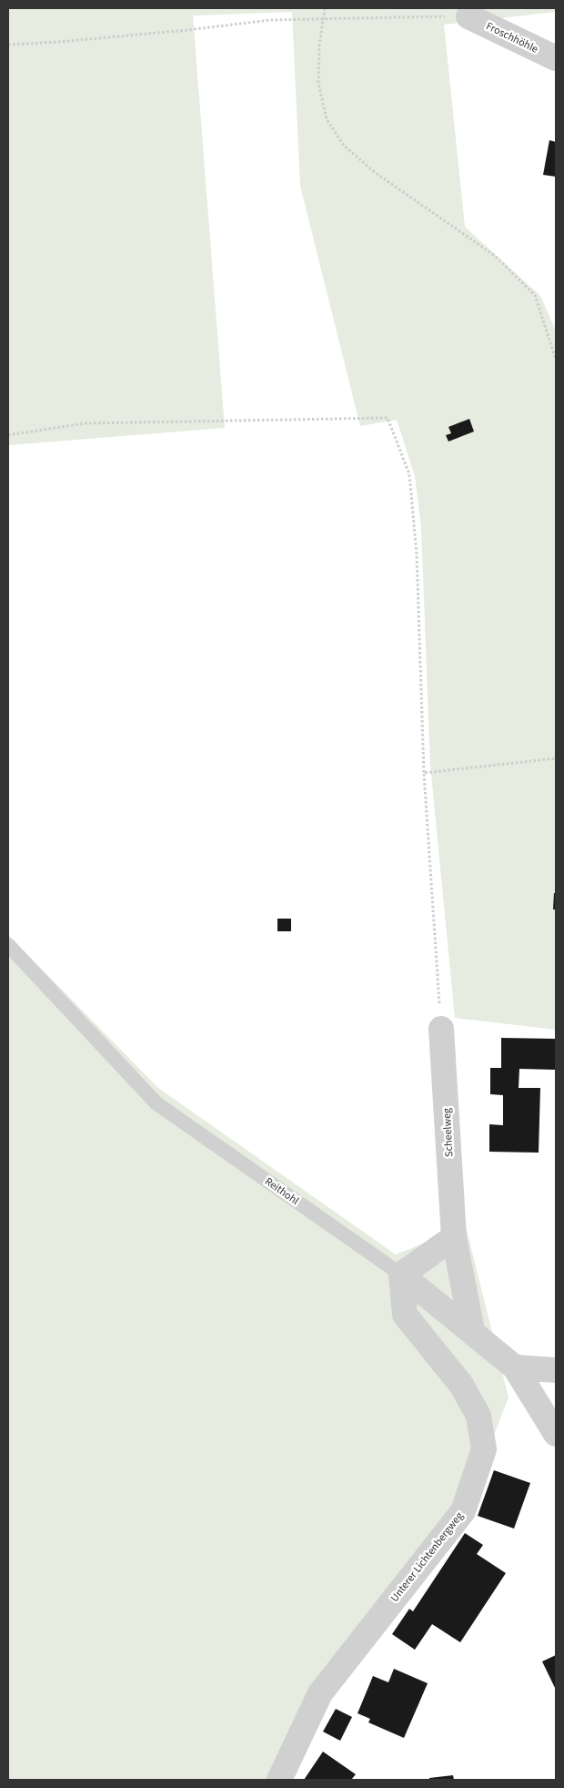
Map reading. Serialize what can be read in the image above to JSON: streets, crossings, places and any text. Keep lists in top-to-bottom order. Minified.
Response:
{"streets":{"street":["Froschhöhle","Scheelweg","Reithohl","Unterer Lichtenbergweg"]},"crossings":[["Scheelweg","Reithohl"],["Reithohl","Unterer Lichtenbergweg"]]}
